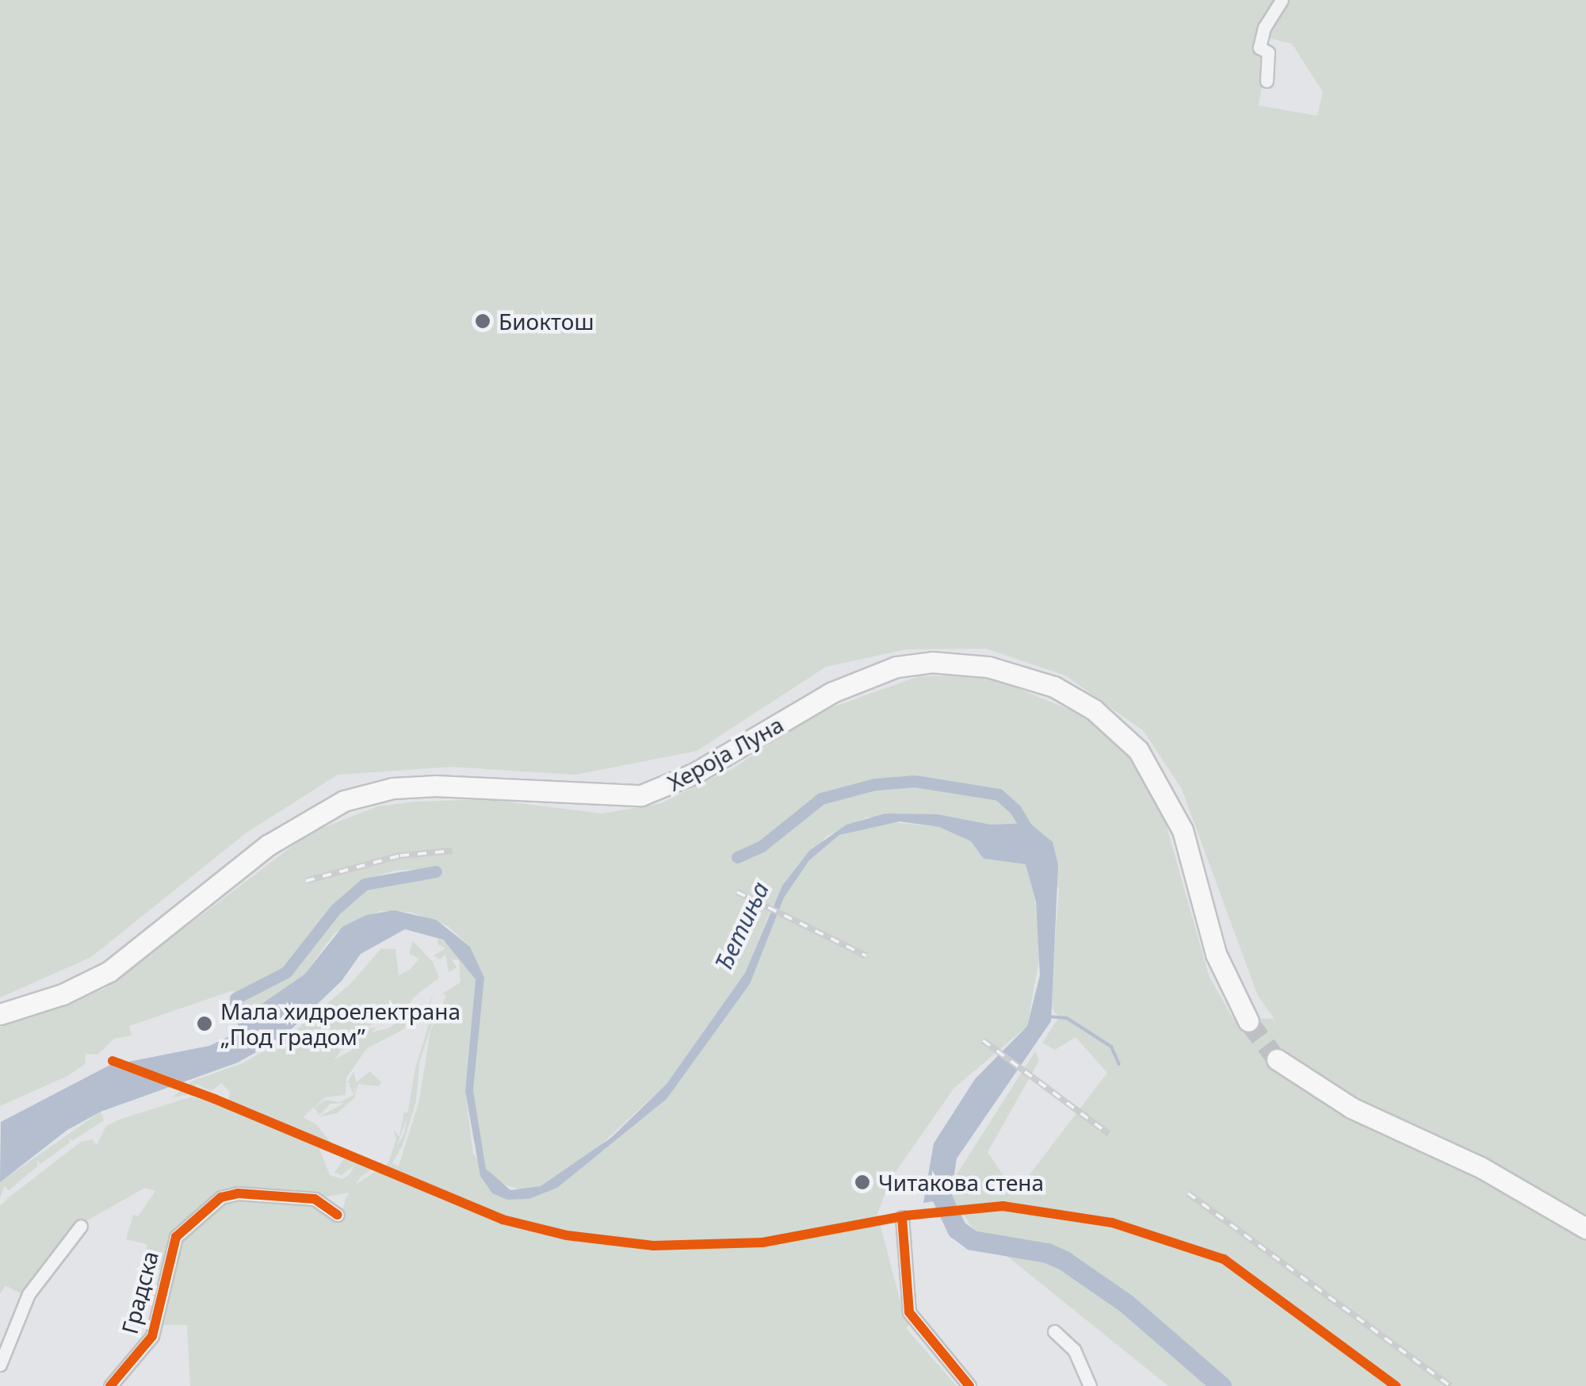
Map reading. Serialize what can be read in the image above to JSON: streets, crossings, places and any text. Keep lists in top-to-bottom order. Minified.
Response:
{"streets":{"main road":["Хероја Луна"],"street":["Градска"]},"water":["Ђетиња"],"places":["Биоктош","Мала хидроелектрана „Под градом”","Читакова стена"]}
